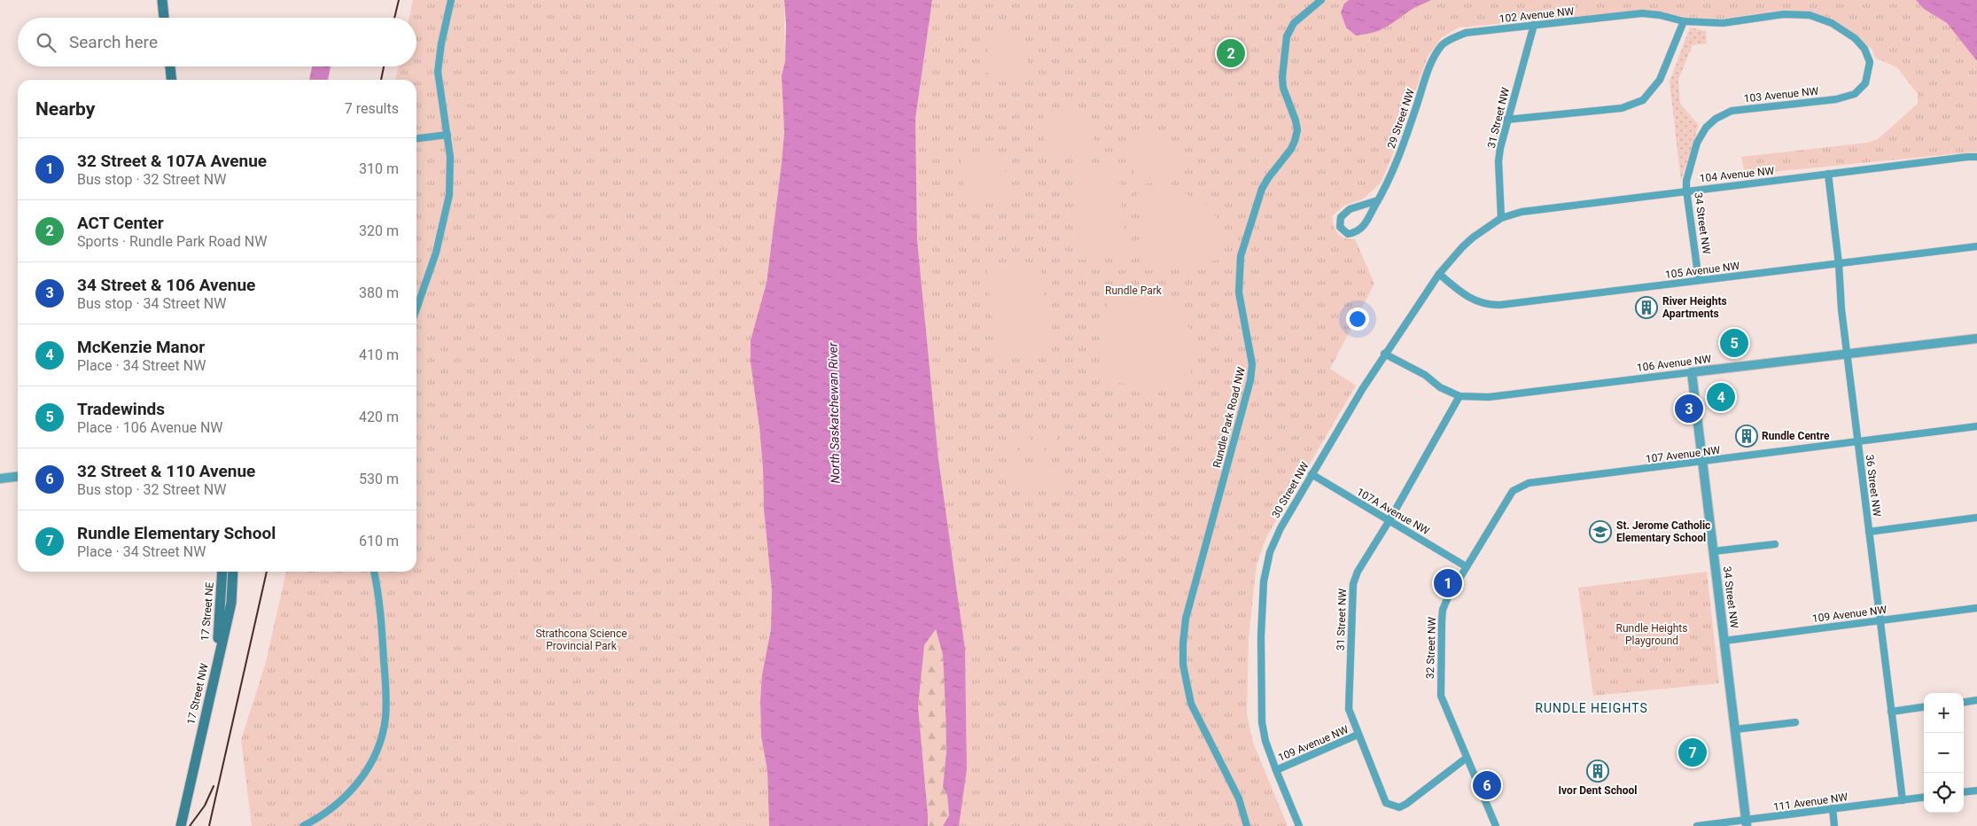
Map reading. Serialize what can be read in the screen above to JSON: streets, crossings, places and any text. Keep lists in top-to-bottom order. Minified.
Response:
{"streets":{"main road":["17 Street NE","17 Street NW"],"street":["102 Avenue NW","103 Avenue NW","31 Street NW","29 Street NW","104 Avenue NW","34 Street NW","105 Avenue NW","106 Avenue NW","Rundle Park Road NW","107 Avenue NW","36 Street NW","30 Street NW","107A Avenue NW","109 Avenue NW","32 Street NW","111 Avenue NW"]},"crossings":[["102 Avenue NW","103 Avenue NW"],["102 Avenue NW","31 Street NW"],["102 Avenue NW","29 Street NW"],["103 Avenue NW","34 Street NW"],["31 Street NW","104 Avenue NW"],["31 Street NW","106 Avenue NW"],["31 Street NW","30 Street NW"],["31 Street NW","107A Avenue NW"],["31 Street NW","109 Avenue NW"],["31 Street NW","32 Street NW"],["104 Avenue NW","34 Street NW"],["104 Avenue NW","36 Street NW"],["104 Avenue NW","30 Street NW"],["34 Street NW","105 Avenue NW"],["34 Street NW","106 Avenue NW"],["34 Street NW","107 Avenue NW"],["34 Street NW","109 Avenue NW"],["34 Street NW","111 Avenue NW"],["105 Avenue NW","36 Street NW"],["105 Avenue NW","30 Street NW"],["106 Avenue NW","36 Street NW"],["106 Avenue NW","30 Street NW"],["107 Avenue NW","36 Street NW"],["107 Avenue NW","32 Street NW"],["36 Street NW","109 Avenue NW"],["36 Street NW","111 Avenue NW"],["30 Street NW","107A Avenue NW"],["30 Street NW","109 Avenue NW"],["107A Avenue NW","32 Street NW"],["17 Street NE","17 Street NW"]],"districts":["RUNDLE HEIGHTS"],"water":["North Saskatchewan River"],"parks":["Rundle Park","Rundle Heights Playground","Strathcona Science Provincial Park"],"places":{"building":["River Heights Apartments","Rundle Centre","Ivor Dent School"],"school or university":["St. Jerome Catholic Elementary School"]},"page":{"search":"Search here","pins":["2","5","4","3","1","7","6"],"heading":["Nearby","7 results"],"list":[{"mark":"1","name":"32 Street & 107A Avenue","note":"Bus stop · 32 Street NW","value":"310 m"},{"mark":"2","name":"ACT Center","note":"Sports · Rundle Park Road NW","value":"320 m"},{"mark":"3","name":"34 Street & 106 Avenue","note":"Bus stop · 34 Street NW","value":"380 m"},{"mark":"4","name":"McKenzie Manor","note":"Place · 34 Street NW","value":"410 m"},{"mark":"5","name":"Tradewinds","note":"Place · 106 Avenue NW","value":"420 m"},{"mark":"6","name":"32 Street & 110 Avenue","note":"Bus stop · 32 Street NW","value":"530 m"},{"mark":"7","name":"Rundle Elementary School","note":"Place · 34 Street NW","value":"610 m"}],"map_buttons":["+","−"]}}
